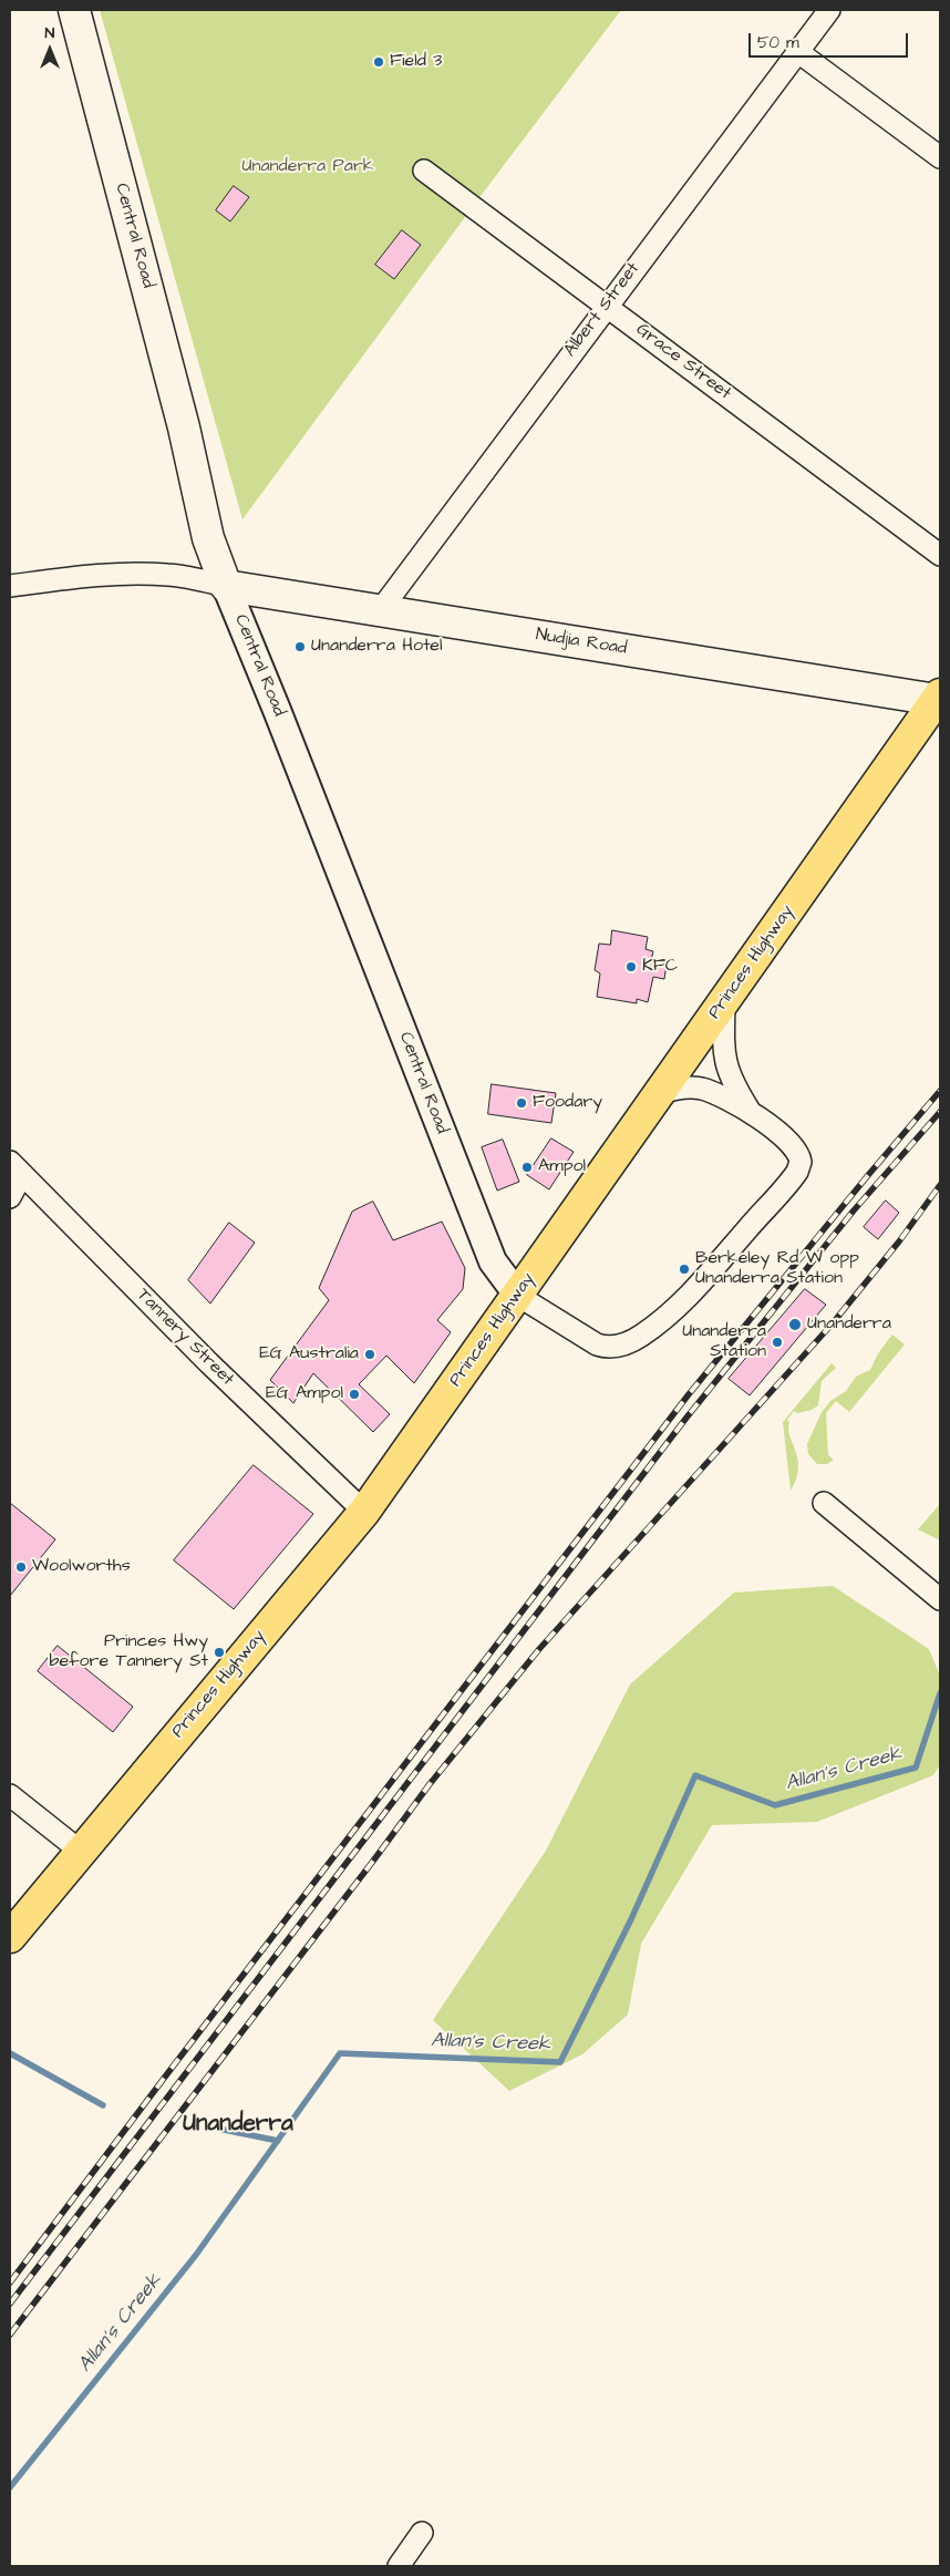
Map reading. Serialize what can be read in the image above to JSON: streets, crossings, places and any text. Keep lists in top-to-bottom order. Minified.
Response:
{"streets":{"main road":["Central Road","Nudjia Road","Princes Highway"],"street":["Albert Street","Grace Street","Tannery Street"]},"crossings":[["Central Road","Nudjia Road"],["Central Road","Princes Highway"],["Albert Street","Grace Street"],["Albert Street","Nudjia Road"],["Nudjia Road","Princes Highway"],["Princes Highway","Tannery Street"]],"districts":["Unanderra"],"water":["Allan's Creek"],"parks":["Unanderra Park"],"places":["Field 3","Unanderra Hotel","KFC","Foodary","Ampol","Berkeley Rd W opp Unanderra Station","Unanderra","Unanderra Station","EG Australia","EG Ampol","Woolworths","Princes Hwy before Tannery St"],"scale_bar":"50 m","north":"top"}
